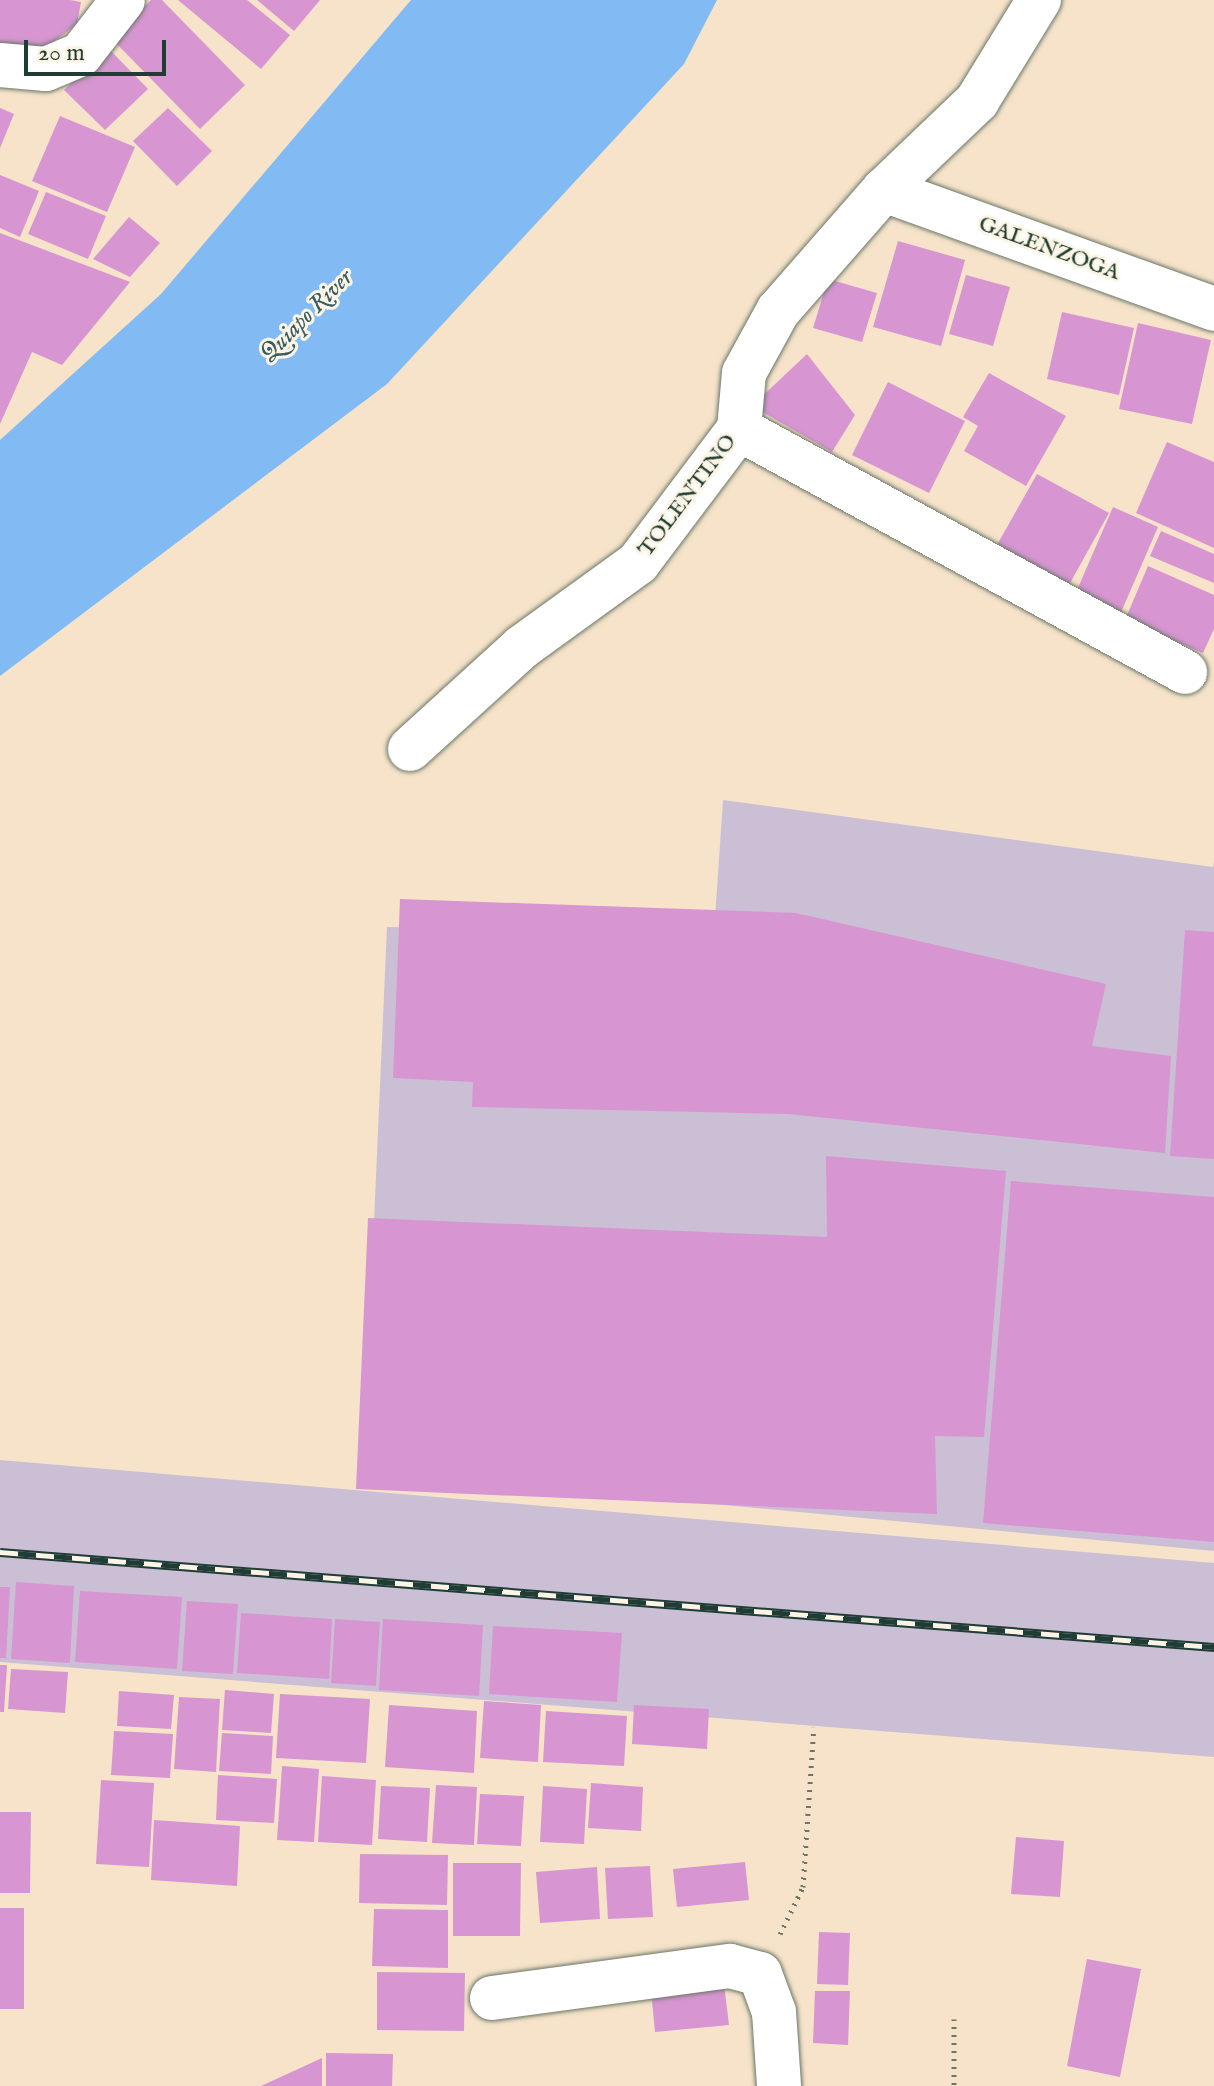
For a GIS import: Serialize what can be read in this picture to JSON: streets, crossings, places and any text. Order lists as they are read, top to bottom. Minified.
{"streets":{"street":["GALENZOGA","TOLENTINO"]},"crossings":[["GALENZOGA","TOLENTINO"]],"water":["Quiapo River"],"scale_bar":"20 m"}
